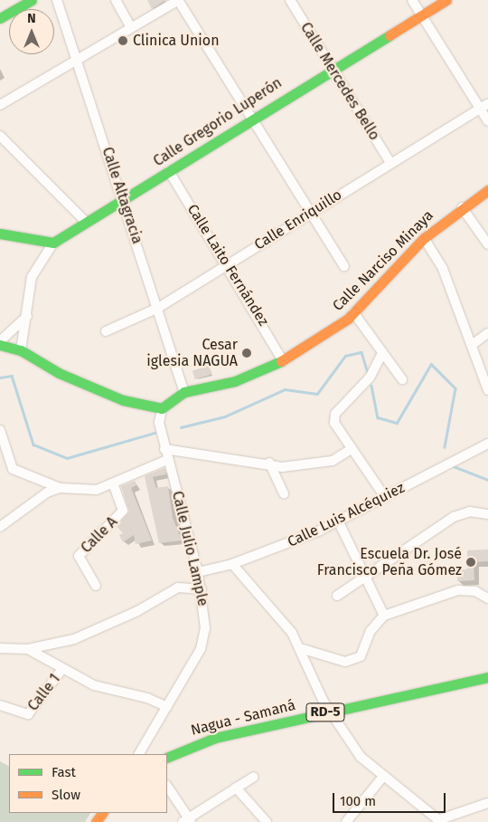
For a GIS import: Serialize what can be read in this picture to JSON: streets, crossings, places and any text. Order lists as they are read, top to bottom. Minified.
{"streets":{"street":["Calle Mercedes Bello","Calle Gregorio Luperón","Calle Altagracia","Calle Enriquillo","Calle Narciso Minaya","Calle Laito Fernández","Calle Luis Alcéquiez","Calle A","Calle Julio Lample","Calle 1","RD-5","Nagua - Samaná"]},"crossings":[["Calle Mercedes Bello","Calle Gregorio Luperón"],["Calle Mercedes Bello","Calle Enriquillo"],["Calle Gregorio Luperón","Calle Altagracia"],["Calle Gregorio Luperón","Calle Laito Fernández"],["Calle Altagracia","Calle Enriquillo"],["Calle Altagracia","Calle Narciso Minaya"],["Calle Enriquillo","Calle Laito Fernández"],["Calle Narciso Minaya","Calle Laito Fernández"],["Calle Narciso Minaya","Calle Julio Lample"],["Calle Luis Alcéquiez","Calle Julio Lample"]],"places":["Clinica Union","Cesar iglesia NAGUA","Escuela Dr. José Francisco Peña Gómez"],"legend":["Fast","Slow"],"scale_bar":"100 m","north":"top"}
